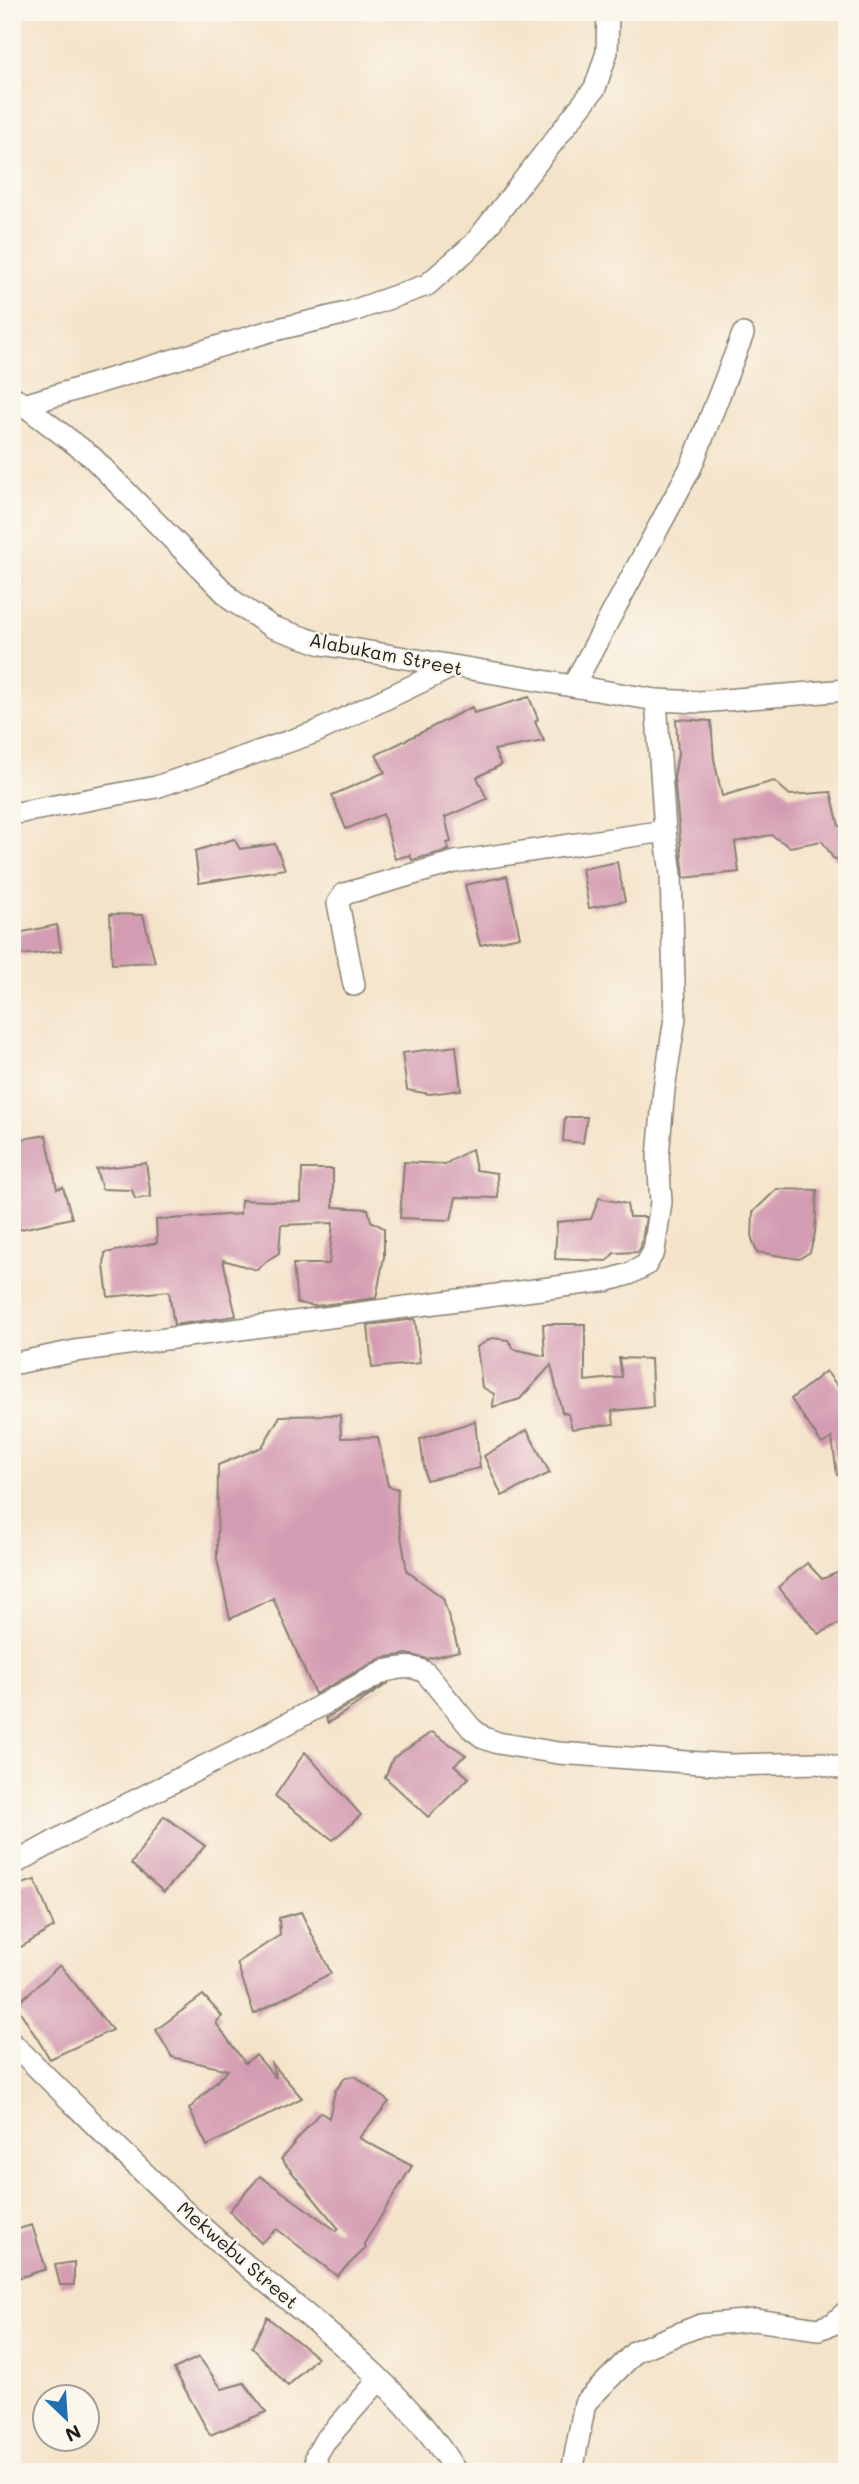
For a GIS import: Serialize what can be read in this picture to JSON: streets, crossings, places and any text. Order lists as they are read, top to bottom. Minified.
{"streets":{"street":["Alabukam Street","Mekwebu Street"]},"north":"bottom right"}
